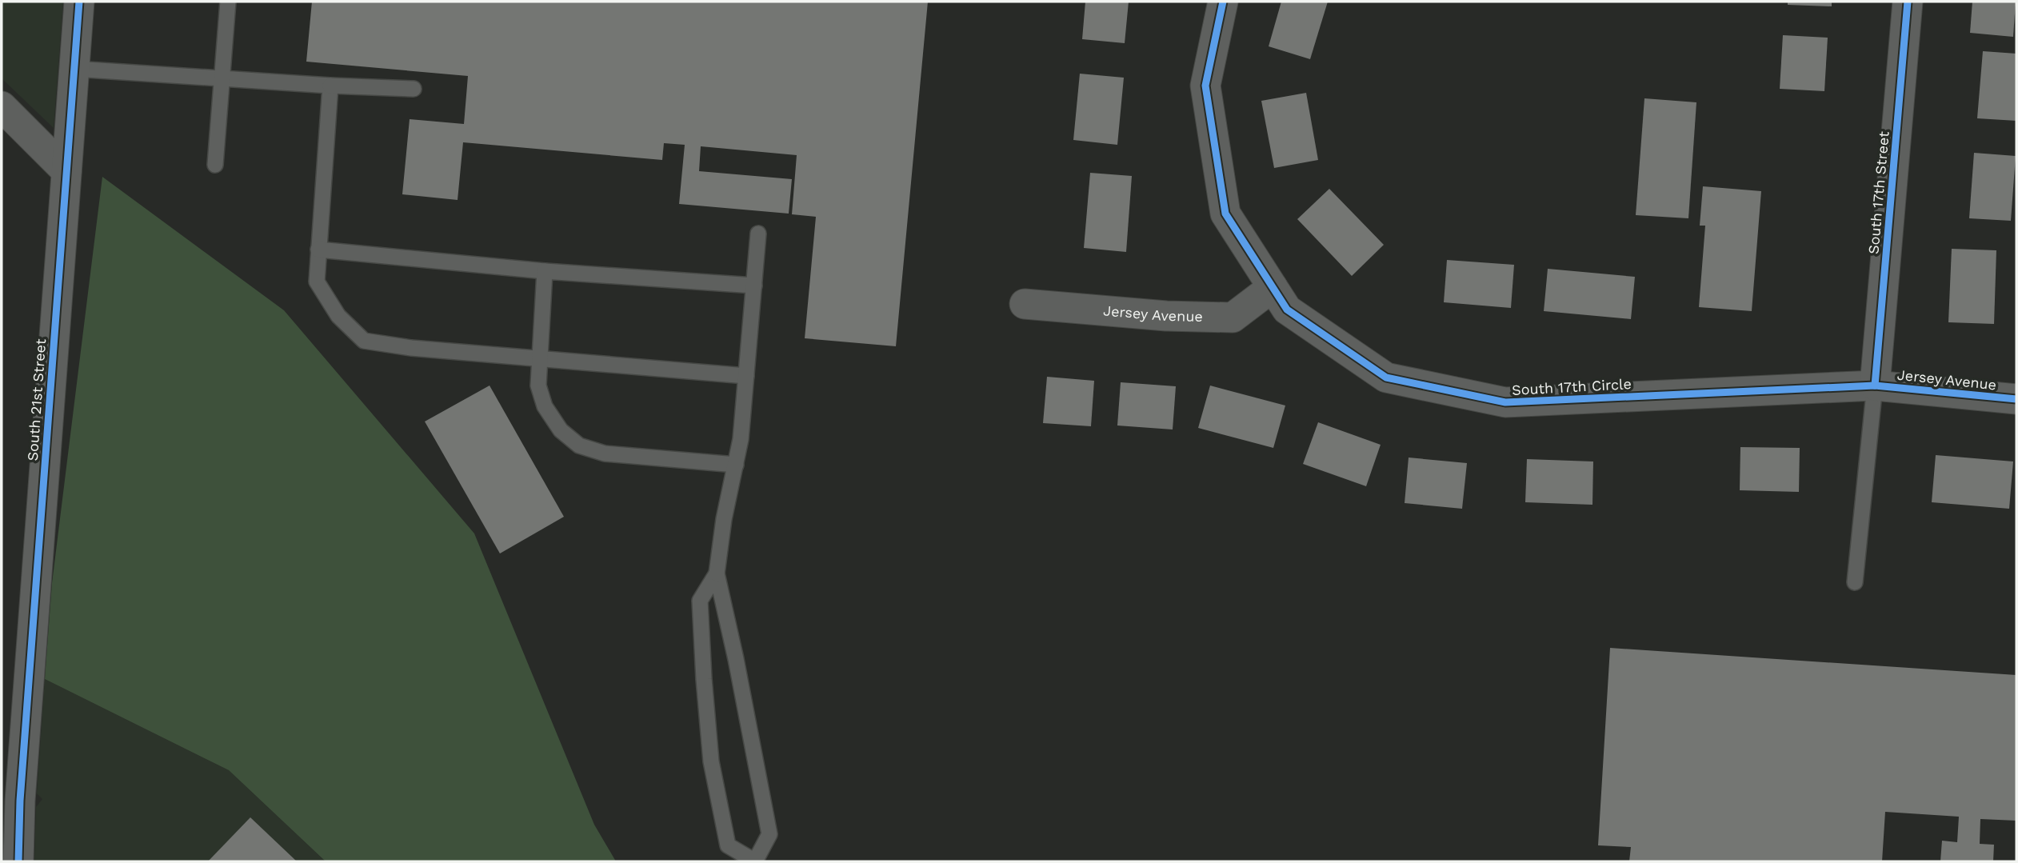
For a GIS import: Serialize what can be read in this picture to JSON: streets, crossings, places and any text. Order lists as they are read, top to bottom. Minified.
{"streets":{"street":["South 17th Street","Jersey Avenue","South 17th Circle","South 21st Street"]},"crossings":[["South 17th Street","Jersey Avenue"],["South 17th Street","South 17th Circle"],["Jersey Avenue","South 17th Circle"]]}
